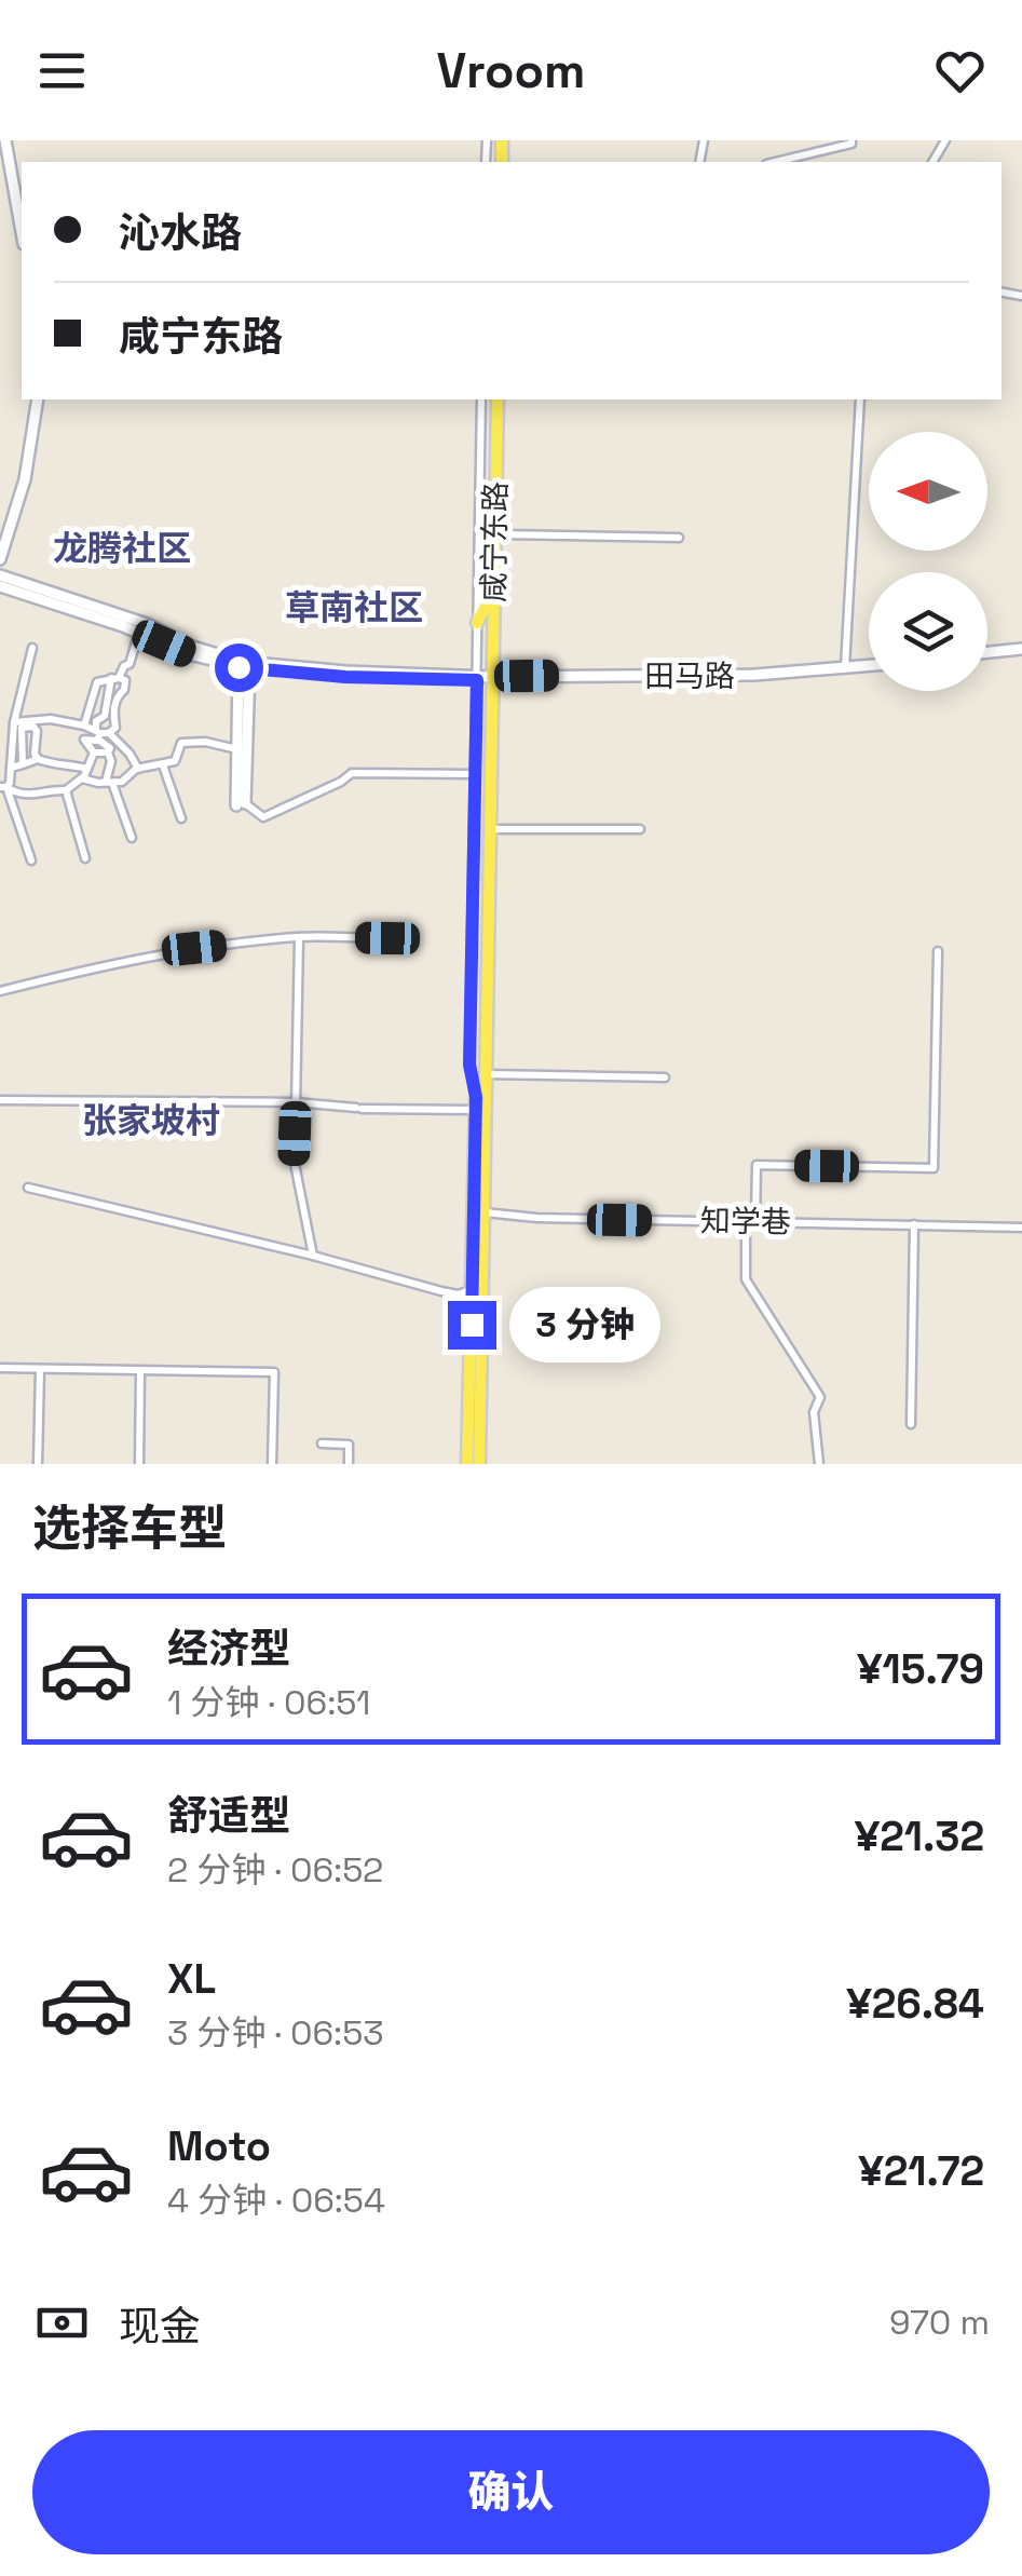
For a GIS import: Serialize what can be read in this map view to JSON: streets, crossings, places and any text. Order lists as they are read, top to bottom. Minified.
{"streets":{"main road":["咸宁东路","田马路"],"street":["知学巷"]},"crossings":[["咸宁东路","田马路"],["咸宁东路","知学巷"]],"districts":["龙腾社区","草南社区","张家坡村"],"north":"left","page":{"header":"Vroom","banner":["沁水路","咸宁东路"],"bubble":"3 分钟","heading":"选择车型","list":[{"name":"经济型","note":"1 分钟 · 06:51","value":"¥15.79"},{"name":"舒适型","note":"2 分钟 · 06:52","value":"¥21.32"},{"name":"XL","note":"3 分钟 · 06:53","value":"¥26.84"},{"name":"Moto","note":"4 分钟 · 06:54","value":"¥21.72"}],"pay":["现金","970 m"],"buttons":"确认"}}
